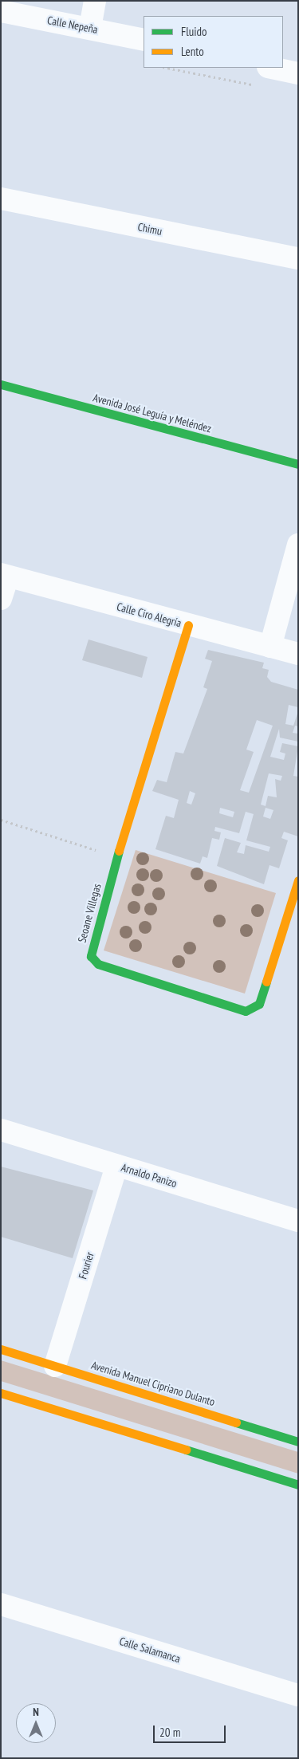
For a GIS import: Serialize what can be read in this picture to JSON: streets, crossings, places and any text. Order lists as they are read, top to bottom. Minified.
{"streets":{"street":["Calle Nepeña","Chimu","Avenida José Leguía y Meléndez","Calle Ciro Alegría","Seoane Villegas","Arnaldo Panizo","Fourier","Avenida Manuel Cipriano Dulanto","Calle Salamanca"]},"crossings":[["Calle Ciro Alegría","Seoane Villegas"],["Arnaldo Panizo","Fourier"],["Fourier","Avenida Manuel Cipriano Dulanto"]],"legend":["Fluido","Lento"],"scale_bar":"20 m","north":"top"}
